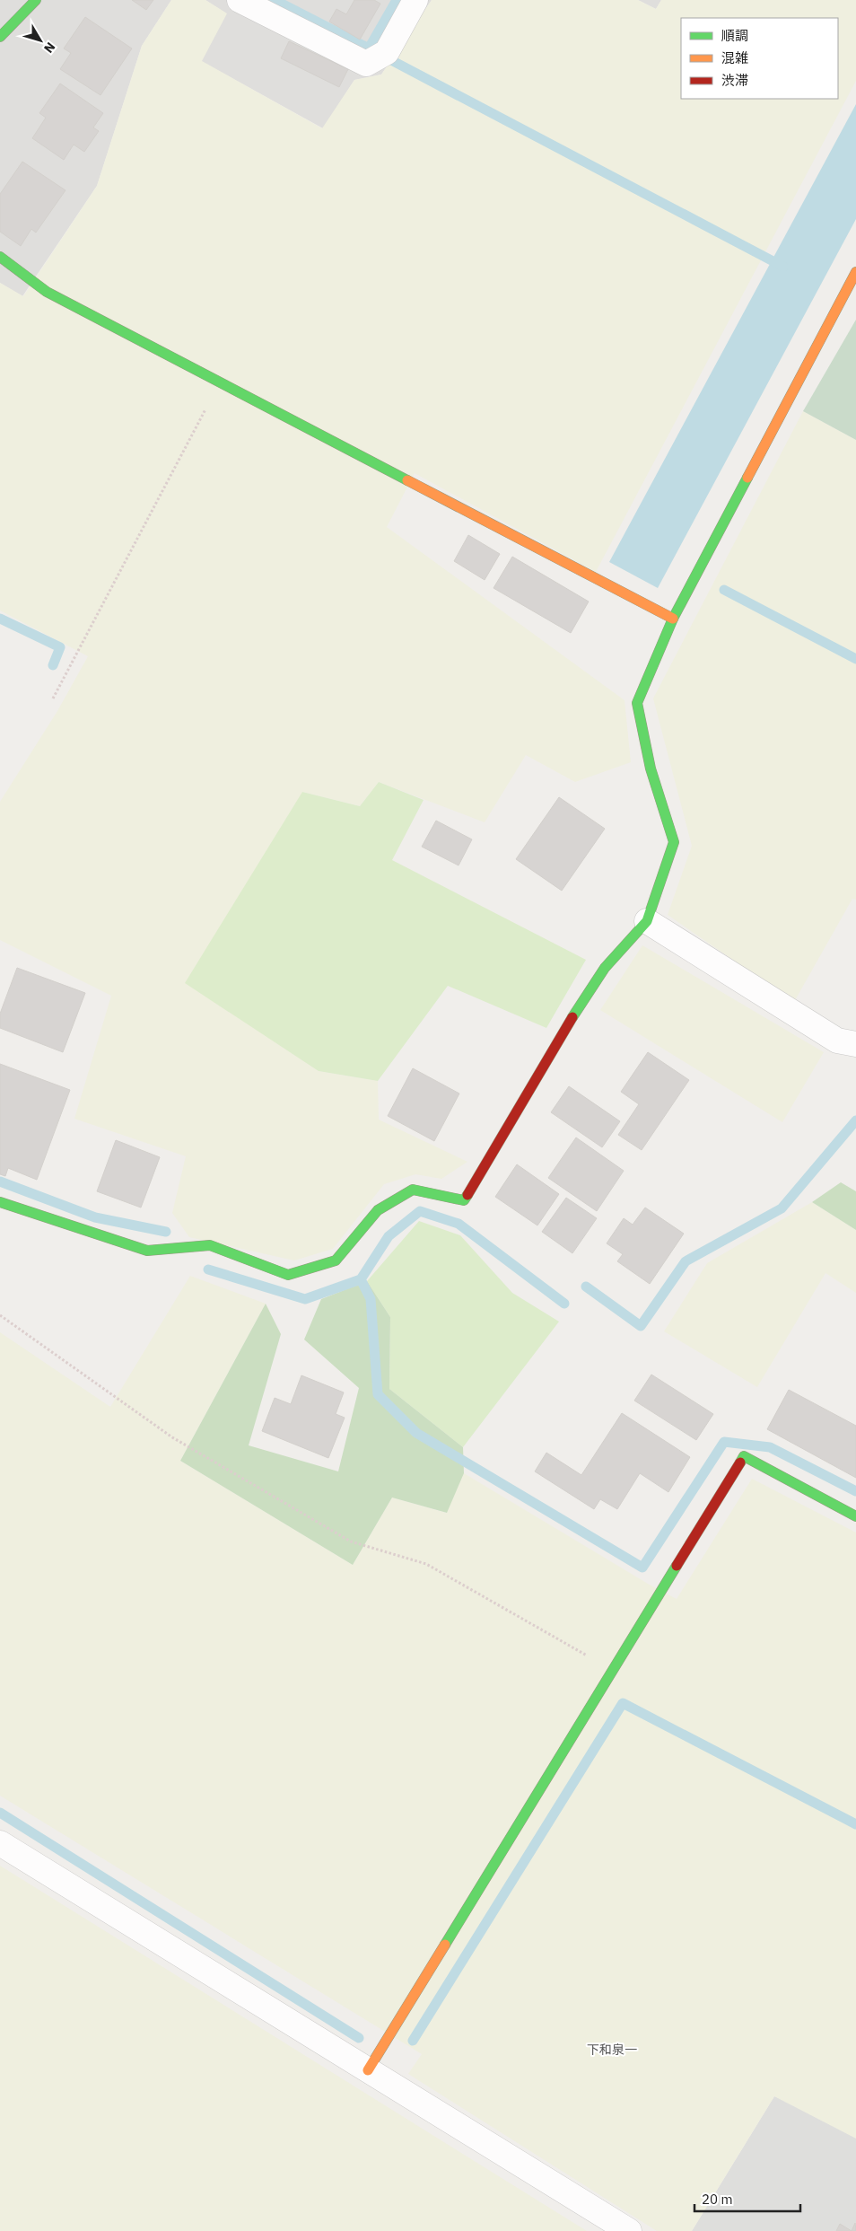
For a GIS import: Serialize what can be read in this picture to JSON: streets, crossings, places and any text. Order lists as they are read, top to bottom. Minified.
{"districts":["下和泉一"],"legend":["順調","混雑","渋滞"],"scale_bar":"20 m","north":"bottom right"}
